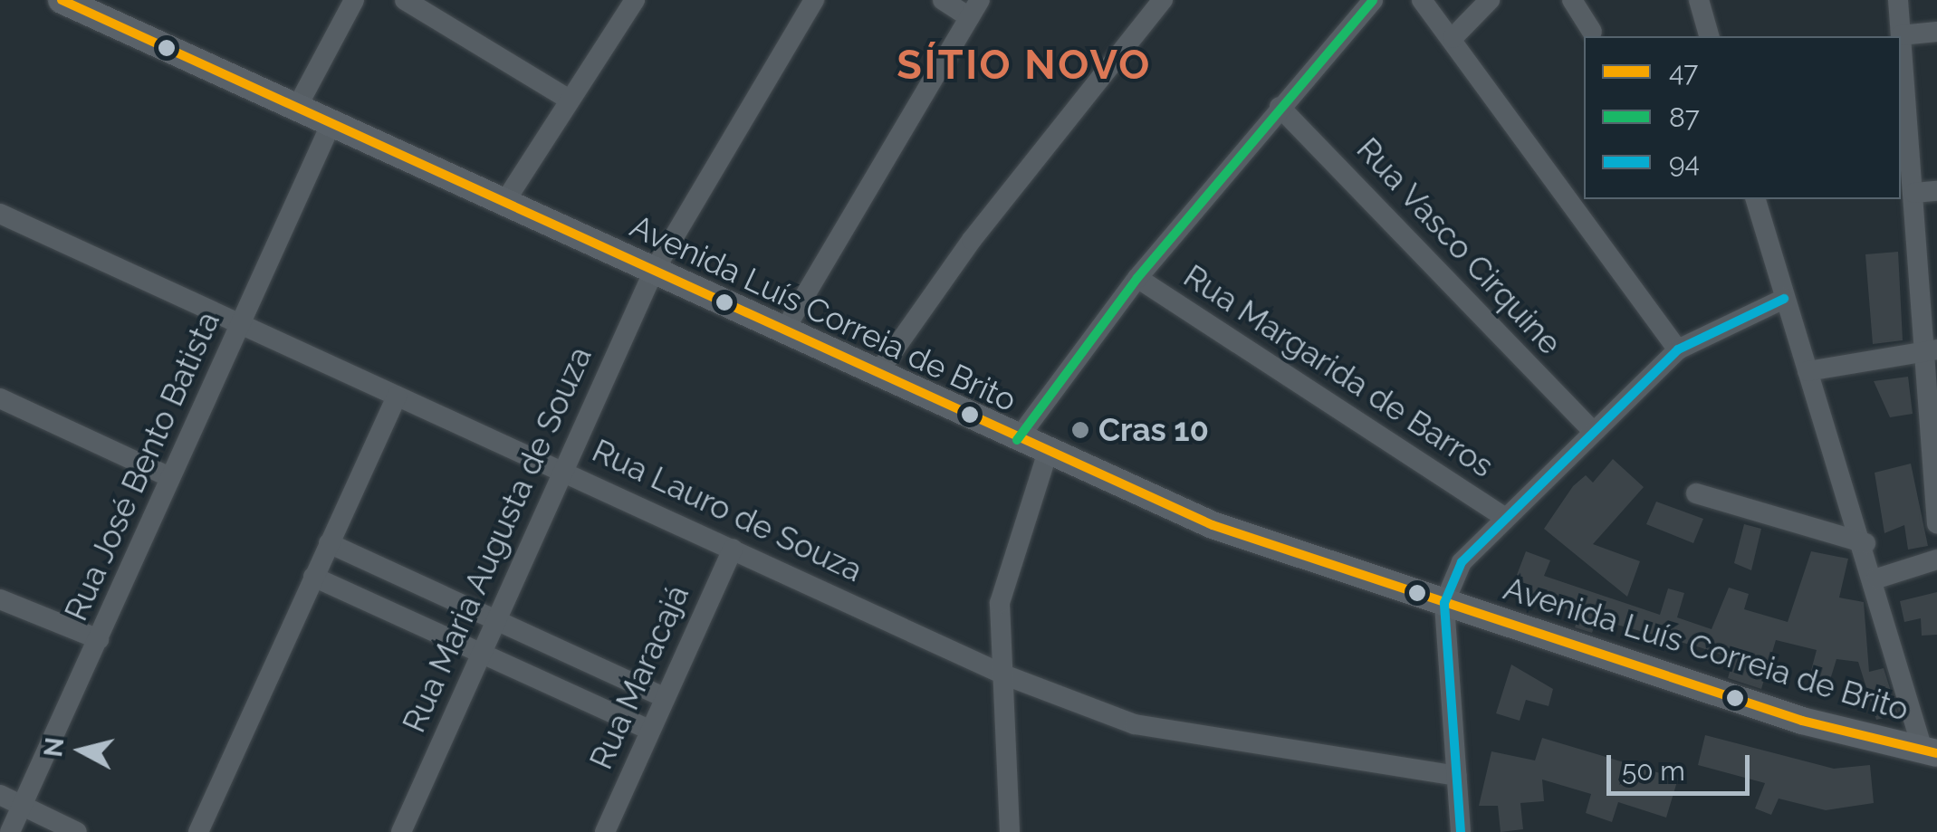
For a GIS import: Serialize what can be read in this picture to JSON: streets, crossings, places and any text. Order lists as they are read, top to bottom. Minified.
{"streets":{"main road":["Avenida Luís Correia de Brito"],"street":["Rua Vasco Cirquine","Rua Margarida de Barros","Rua José Bento Batista","Rua Lauro de Souza","Rua Maria Augusta de Souza","Rua Maracajá"]},"crossings":[["Avenida Luís Correia de Brito","Rua José Bento Batista"],["Avenida Luís Correia de Brito","Rua Maria Augusta de Souza"],["Rua José Bento Batista","Rua Lauro de Souza"],["Rua Lauro de Souza","Rua Maria Augusta de Souza"],["Rua Lauro de Souza","Rua Maracajá"]],"districts":["SÍTIO NOVO"],"places":["Cras 10"],"lines":["transit line 47","transit line 87","transit line 94"],"legend":["47","87","94"],"scale_bar":"50 m","north":"left"}
